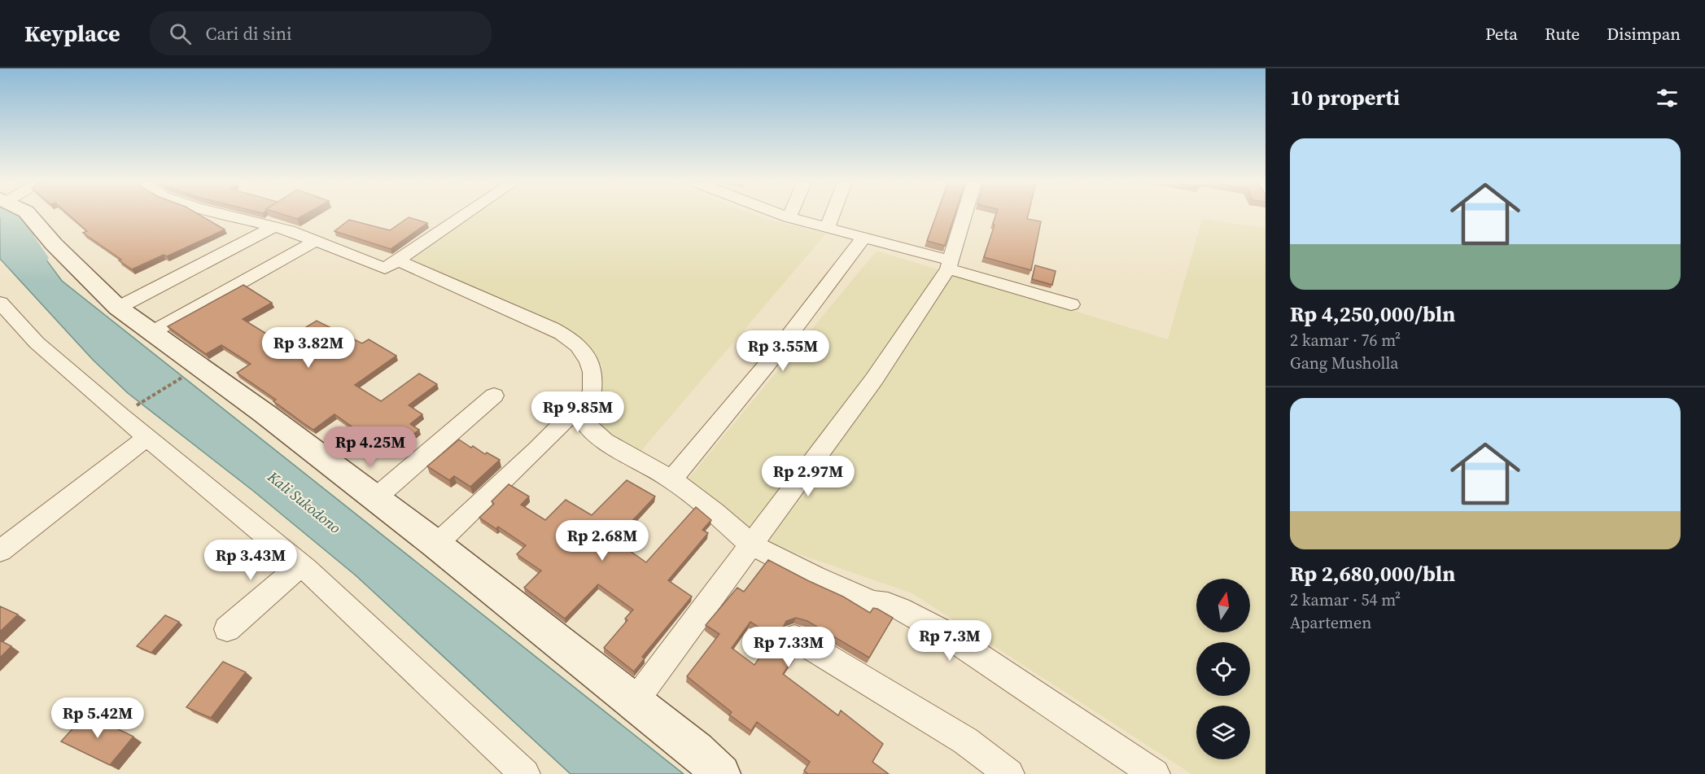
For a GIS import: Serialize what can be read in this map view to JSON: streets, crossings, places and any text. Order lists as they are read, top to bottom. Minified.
{"water":["Kali Sukodono"],"north":"top","page":{"header":"Keyplace","search":"Cari di sini","nav":["Peta","Rute","Disimpan"],"heading":"10 properti","list":[{"name":"Rp 4,250,000/bln","note":"2 kamar · 76 m² · Gang Musholla"},{"name":"Rp 2,680,000/bln","note":"2 kamar · 54 m² · Apartemen"}],"price":["Rp 3.82M","Rp 3.55M","Rp 9.85M","Rp 4.25M","Rp 2.97M","Rp 2.68M","Rp 3.43M","Rp 7.3M","Rp 7.33M","Rp 5.42M"]}}
